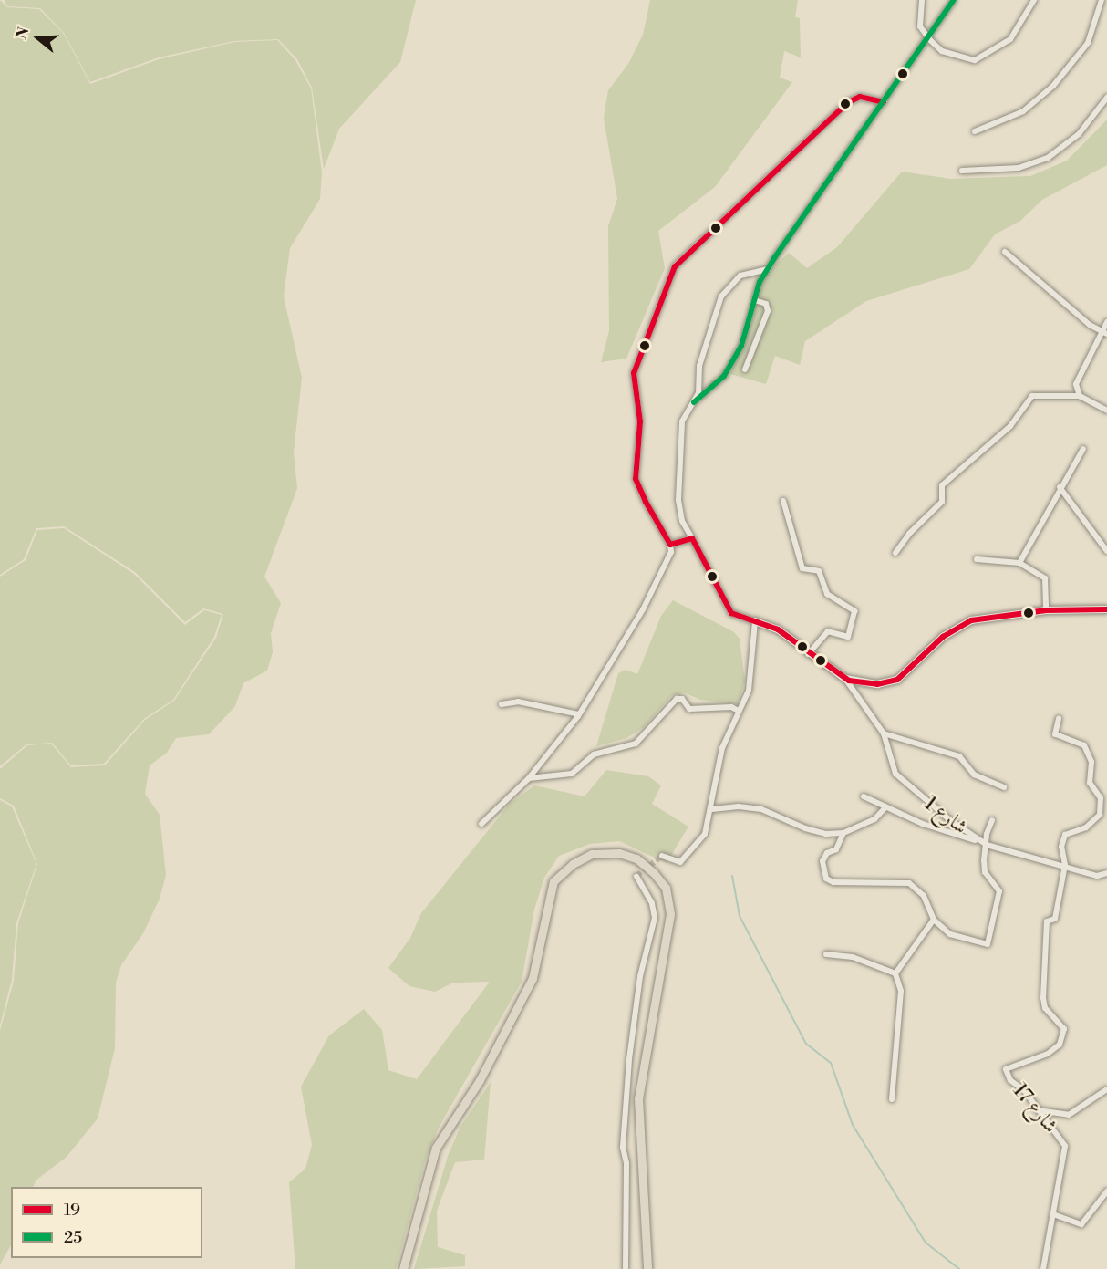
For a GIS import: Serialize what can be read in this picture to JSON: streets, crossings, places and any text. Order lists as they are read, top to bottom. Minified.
{"streets":{"street":["شارع 1","شارع 17"]},"crossings":[["شارع 1","شارع 17"]],"lines":["transit line 25","transit line 19"],"legend":["19","25"],"north":"left"}
